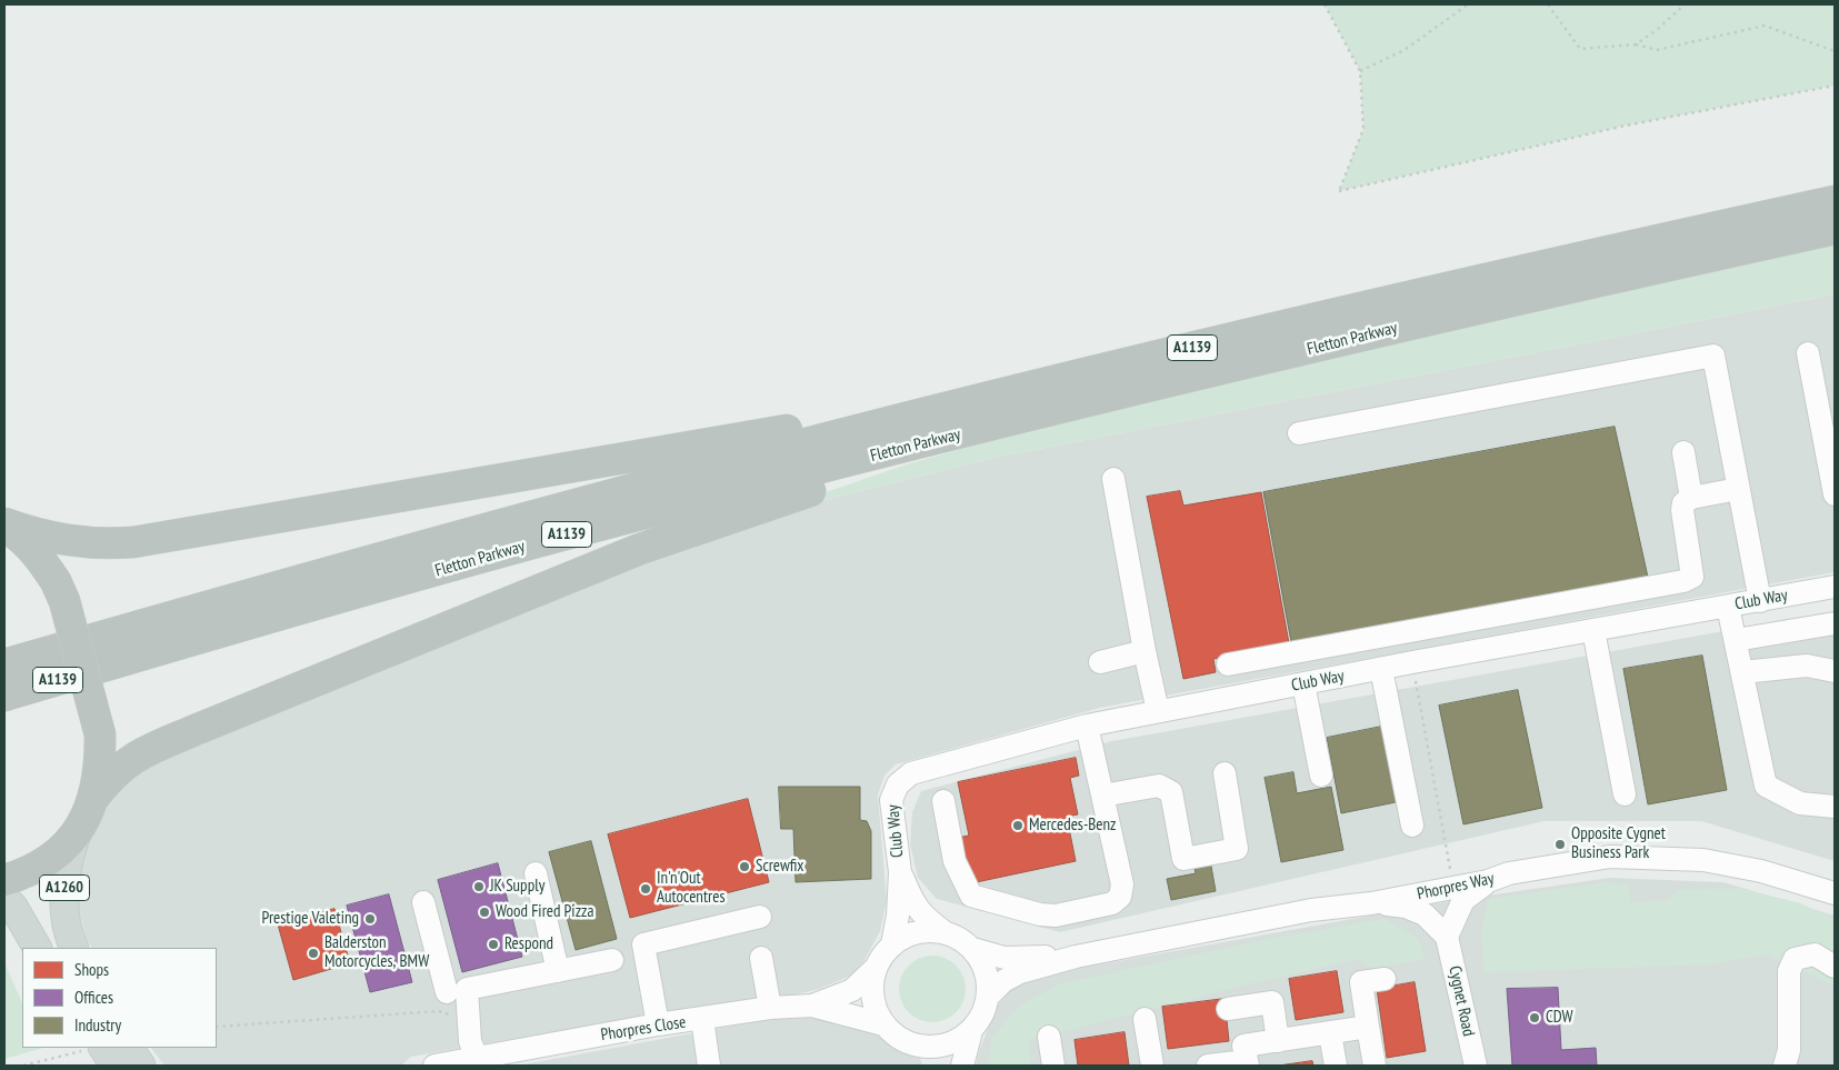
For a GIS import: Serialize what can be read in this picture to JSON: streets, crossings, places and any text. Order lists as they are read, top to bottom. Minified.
{"streets":{"highway":["Fletton Parkway","A1139"],"main road":["A1260"],"street":["Club Way","Phorpres Way","Cygnet Road","Phorpres Close"]},"crossings":[["Club Way","Phorpres Way"],["Club Way","Phorpres Close"],["Phorpres Way","Phorpres Close"]],"places":["Mercedes-Benz","Opposite Cygnet Business Park","Screwfix","JK Supply","In'n'Out Autocentres","Wood Fired Pizza","Prestige Valeting","Respond","Balderston Motorcycles, BMW","CDW"],"legend":["Shops","Offices","Industry"]}
